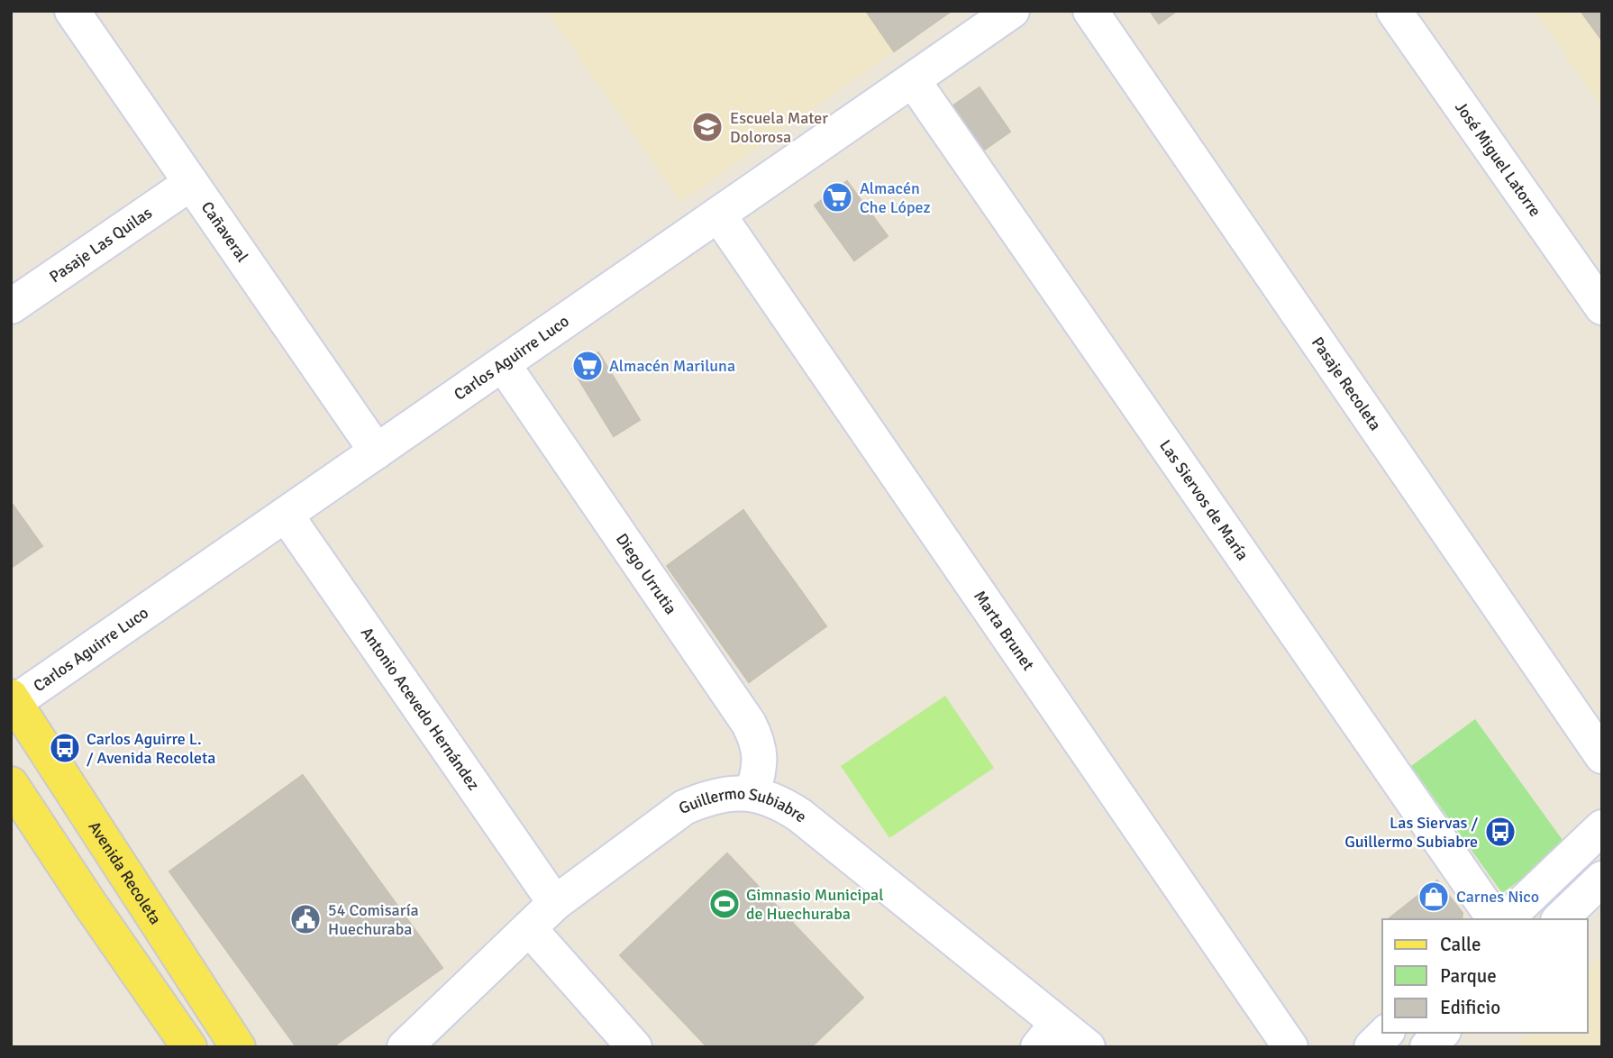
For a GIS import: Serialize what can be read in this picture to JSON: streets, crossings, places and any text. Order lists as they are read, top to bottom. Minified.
{"streets":{"main road":["Avenida Recoleta"],"street":["José Miguel Latorre","Cañaveral","Pasaje Las Quilas","Carlos Aguirre Luco","Pasaje Recoleta","Las Siervos de María","Diego Urrutia","Marta Brunet","Antonio Acevedo Hernández","Guillermo Subiabre"]},"crossings":[["Cañaveral","Pasaje Las Quilas"],["Cañaveral","Carlos Aguirre Luco"],["Carlos Aguirre Luco","Las Siervos de María"],["Carlos Aguirre Luco","Diego Urrutia"],["Carlos Aguirre Luco","Marta Brunet"],["Carlos Aguirre Luco","Antonio Acevedo Hernández"],["Carlos Aguirre Luco","Avenida Recoleta"],["Diego Urrutia","Guillermo Subiabre"],["Antonio Acevedo Hernández","Guillermo Subiabre"]],"places":{"school or university":["Escuela Mater Dolorosa"],"supermarket":["Almacén Che López","Almacén Mariluna"],"bus stop":["Carlos Aguirre L. / Avenida Recoleta","Las Siervas / Guillermo Subiabre"],"shop":["Carnes Nico"],"sports":["Gimnasio Municipal de Huechuraba"],"public building":["54 Comisaría Huechuraba"]},"legend":["Calle","Parque","Edificio"]}
